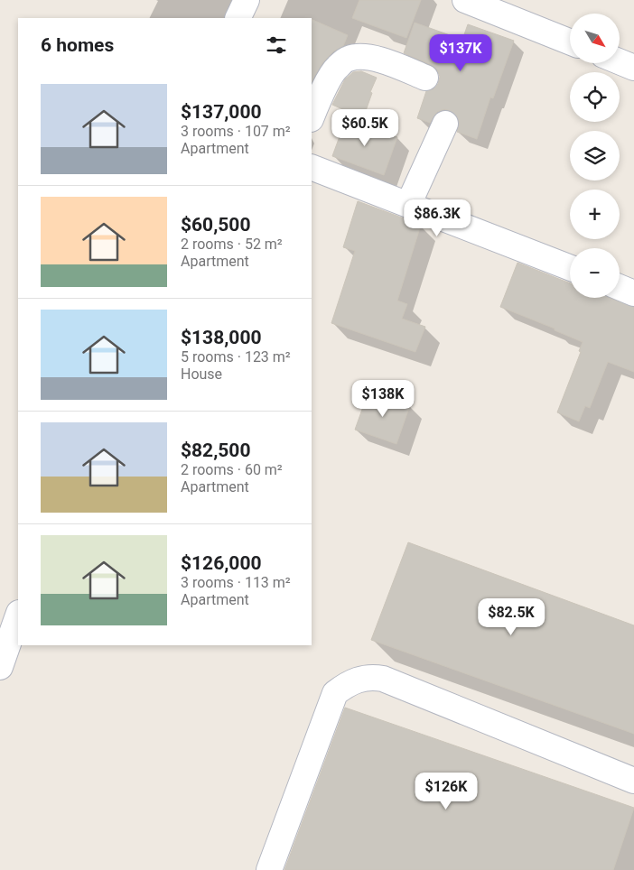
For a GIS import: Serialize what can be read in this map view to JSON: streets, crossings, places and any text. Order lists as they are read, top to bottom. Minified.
{"north":"bottom right","page":{"map_buttons":["+","−"],"heading":"6 homes","price":["$137K","$60.5K","$86.3K","$138K","$82.5K","$126K"],"list":[{"name":"$137,000","note":"3 rooms · 107 m² · Apartment"},{"name":"$60,500","note":"2 rooms · 52 m² · Apartment"},{"name":"$138,000","note":"5 rooms · 123 m² · House"},{"name":"$82,500","note":"2 rooms · 60 m² · Apartment"},{"name":"$126,000","note":"3 rooms · 113 m² · Apartment"}]}}
